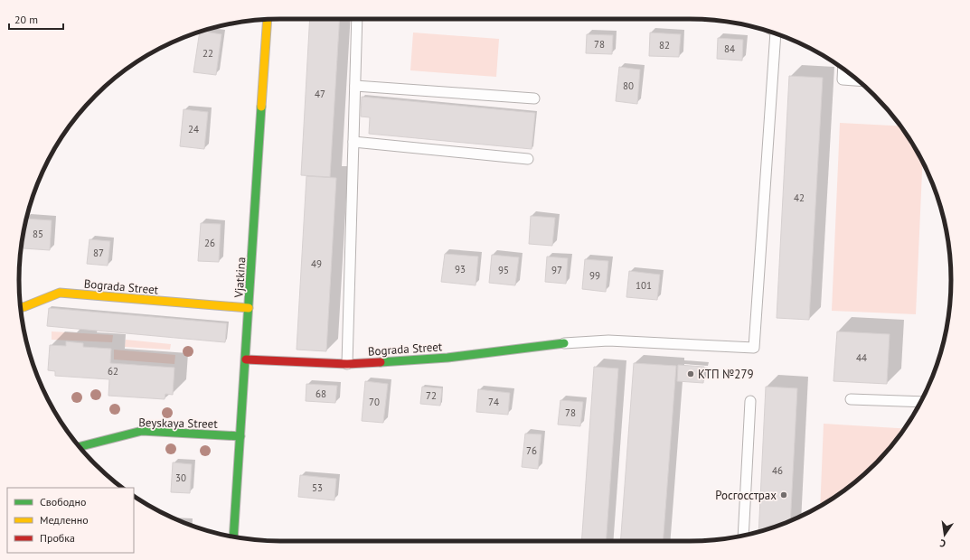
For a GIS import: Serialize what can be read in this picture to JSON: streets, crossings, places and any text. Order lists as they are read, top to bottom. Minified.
{"streets":{"street":["Vjatkina","Bograda Street","Beyskaya Street"]},"crossings":[["Vjatkina","Bograda Street"],["Vjatkina","Beyskaya Street"]],"places":["КТП №279","Росгосстрах"],"house_numbers":["78","82","84","22","80","47","24","42","85","26","87","49","93","95","97","99","101","44","62","68","72","70","74","78","76","46","30","53"],"legend":["Свободно","Медленно","Пробка"],"scale_bar":"20 m","north":"bottom"}
